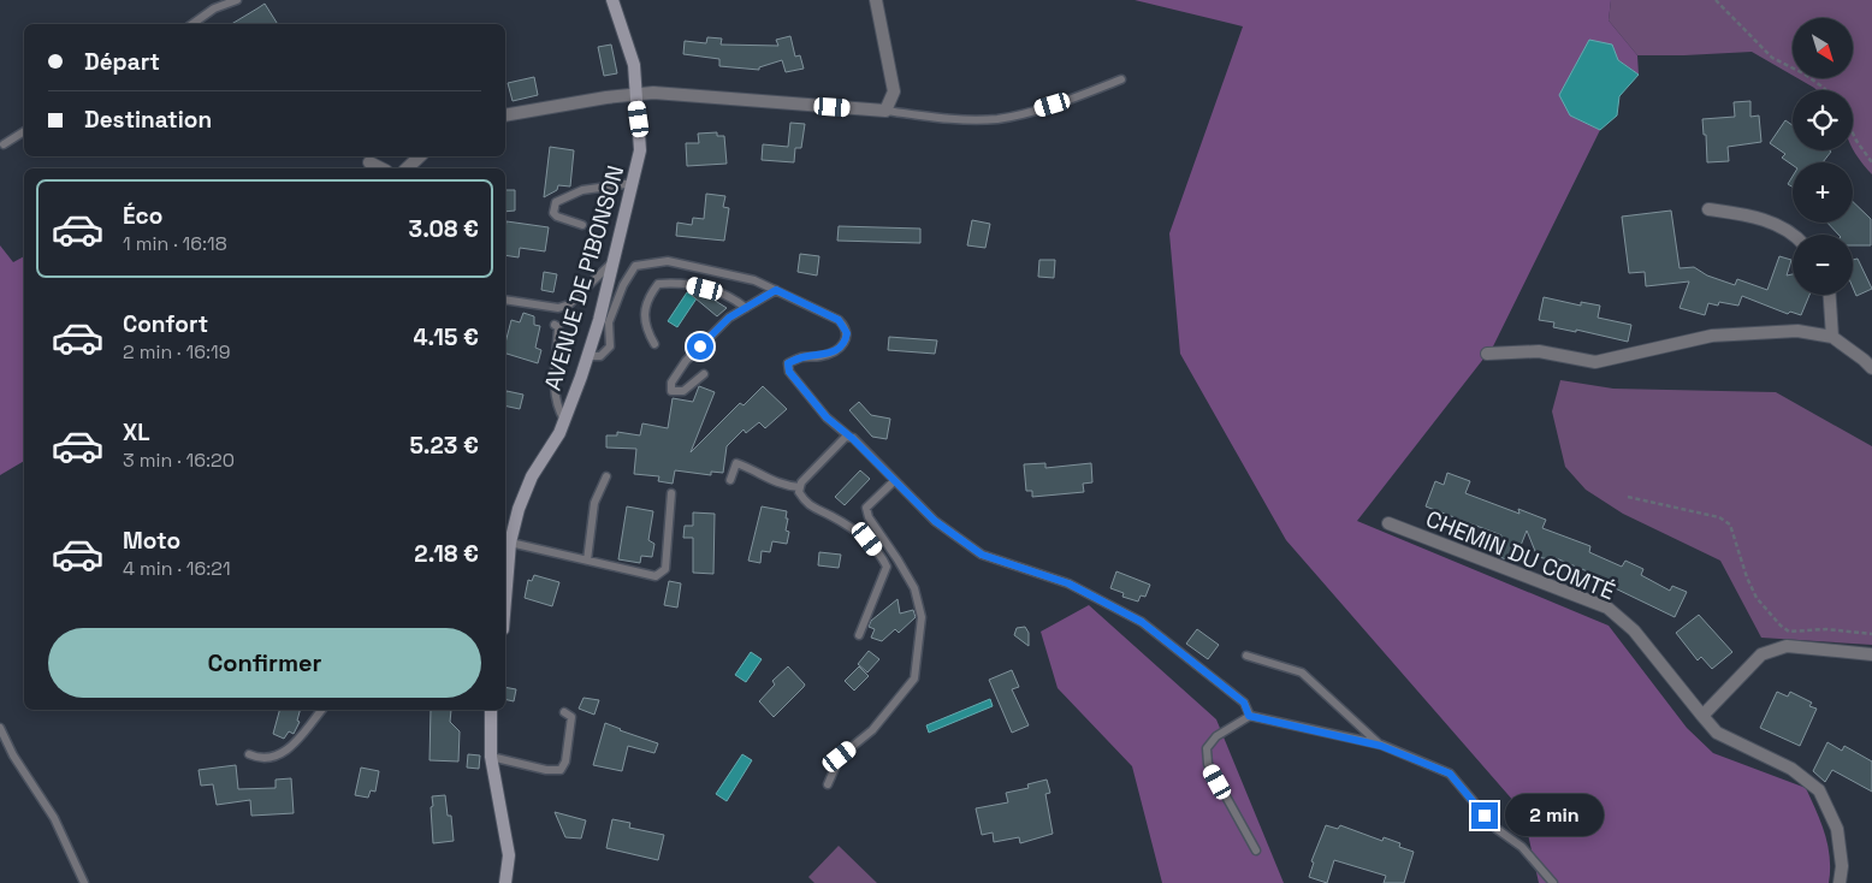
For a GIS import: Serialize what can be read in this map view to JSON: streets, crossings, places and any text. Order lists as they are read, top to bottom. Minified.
{"streets":{"street":["AVENUE DE PIBONSON","CHEMIN DU COMTÉ"]},"north":"bottom right","page":{"map_buttons":["+","−"],"banner":["Départ","Destination"],"list":[{"name":"Éco","note":"1 min · 16:18","value":"3.08 €"},{"name":"Confort","note":"2 min · 16:19","value":"4.15 €"},{"name":"XL","note":"3 min · 16:20","value":"5.23 €"},{"name":"Moto","note":"4 min · 16:21","value":"2.18 €"}],"buttons":"Confirmer","bubble":"2 min"}}
